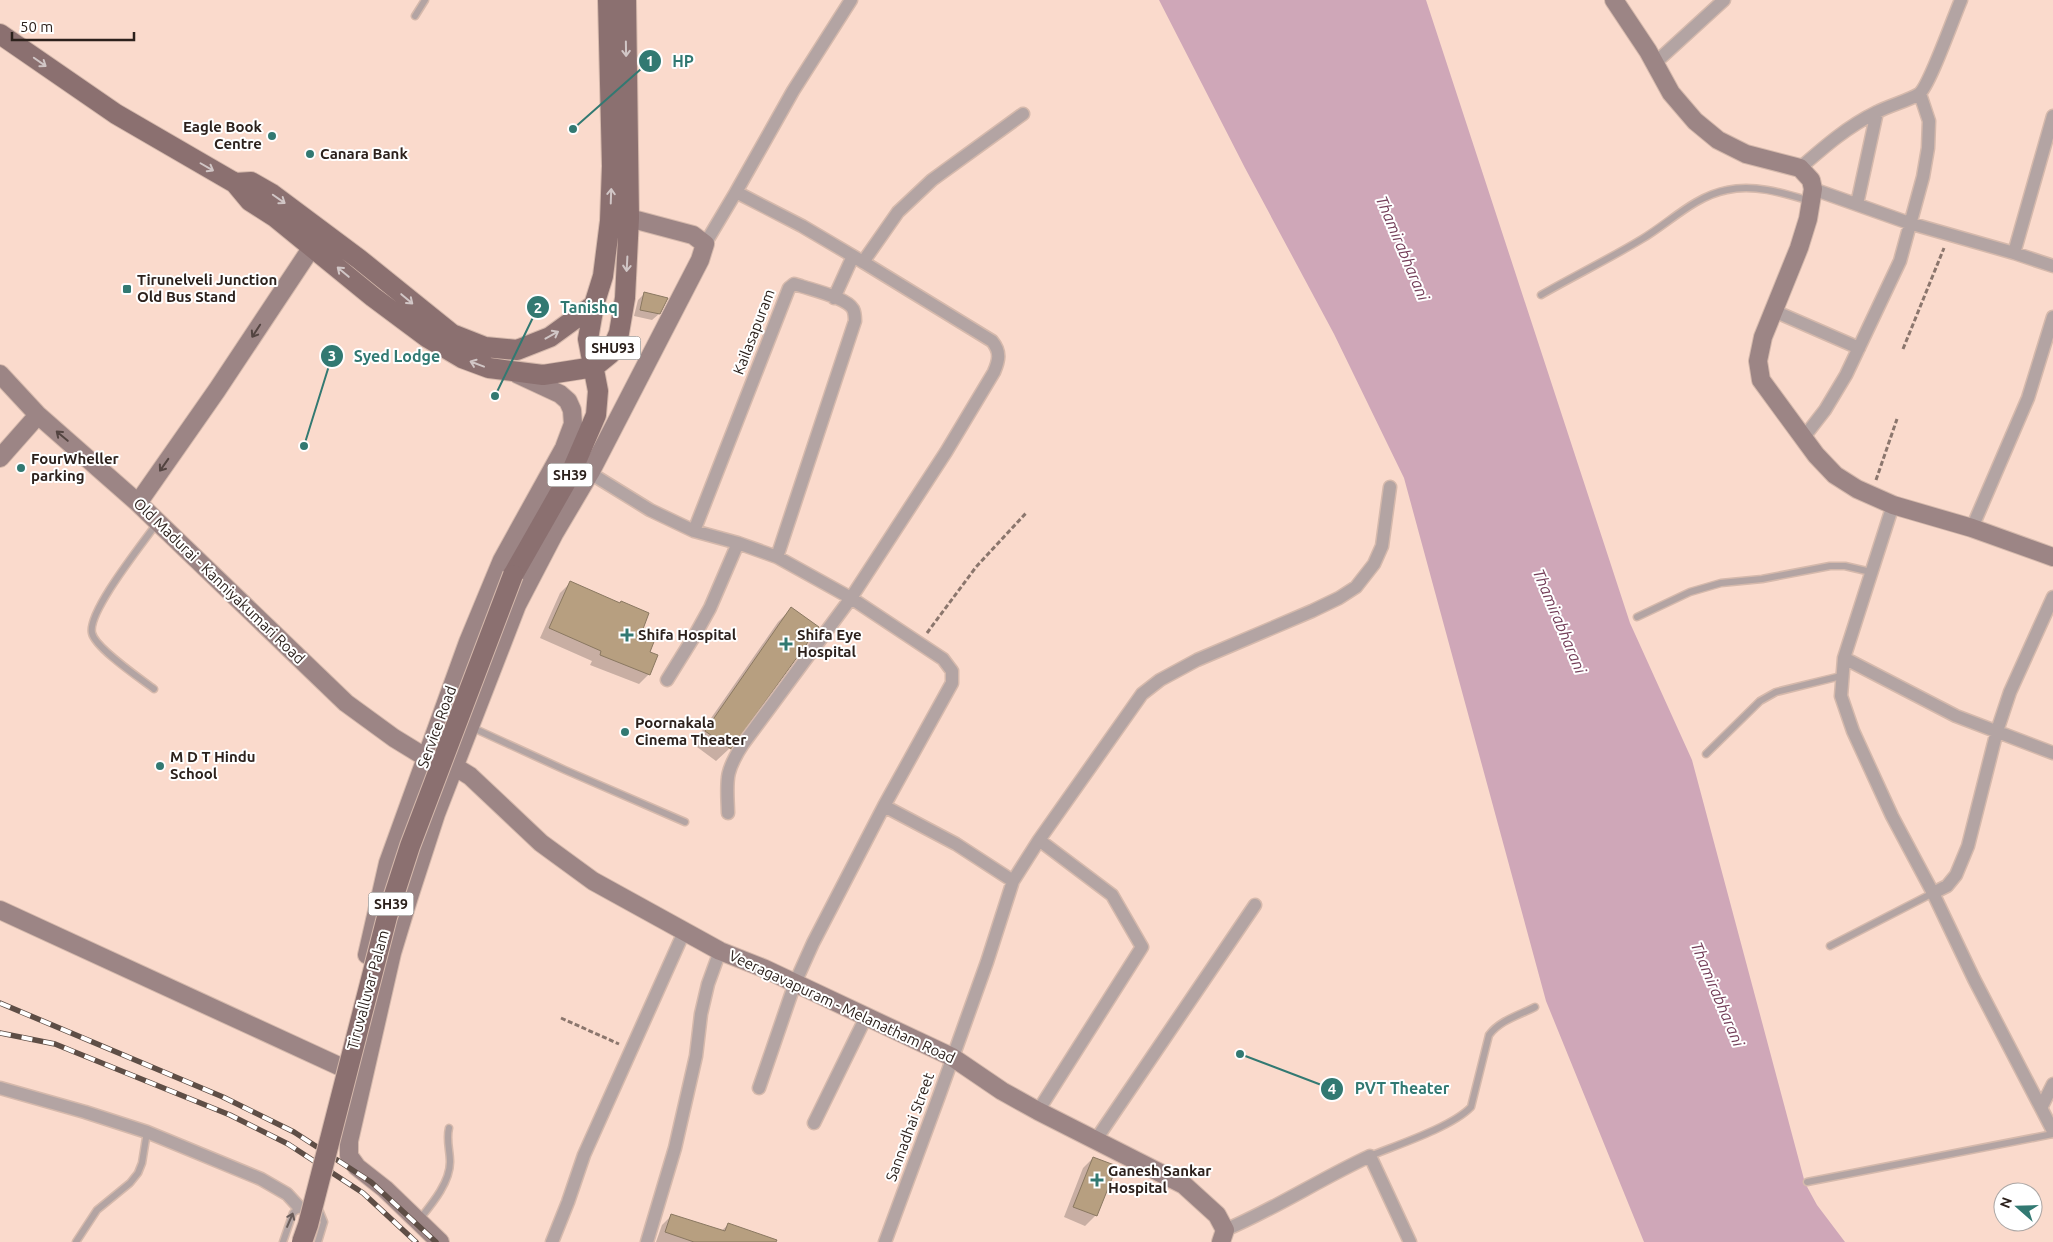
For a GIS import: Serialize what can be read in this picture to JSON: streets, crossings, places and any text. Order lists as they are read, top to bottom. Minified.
{"streets":{"main road":["SHU93","SH39","Old Madurai - Kanniyakumari Road","Service Road","Tiruvalluvar Palam","Veeragavapuram - Melanatham Road"],"street":["Kailasapuram","Sannadhai Street"]},"crossings":[["SHU93","Service Road"],["SHU93","Tiruvalluvar Palam"],["Old Madurai - Kanniyakumari Road","Service Road"],["Old Madurai - Kanniyakumari Road","Veeragavapuram - Melanatham Road"],["Veeragavapuram - Melanatham Road","Sannadhai Street"]],"water":["Thamirabharani"],"places":{"other":["HP","Eagle Book Centre","Canara Bank","Tanishq","Syed Lodge","FourWheller parking","Poornakala Cinema Theater","M D T Hindu School","PVT Theater"],"transit":["Tirunelveli Junction Old Bus Stand"],"health":["Shifa Hospital","Shifa Eye Hospital","Ganesh Sankar Hospital"]},"scale_bar":"50 m","north":"left"}
